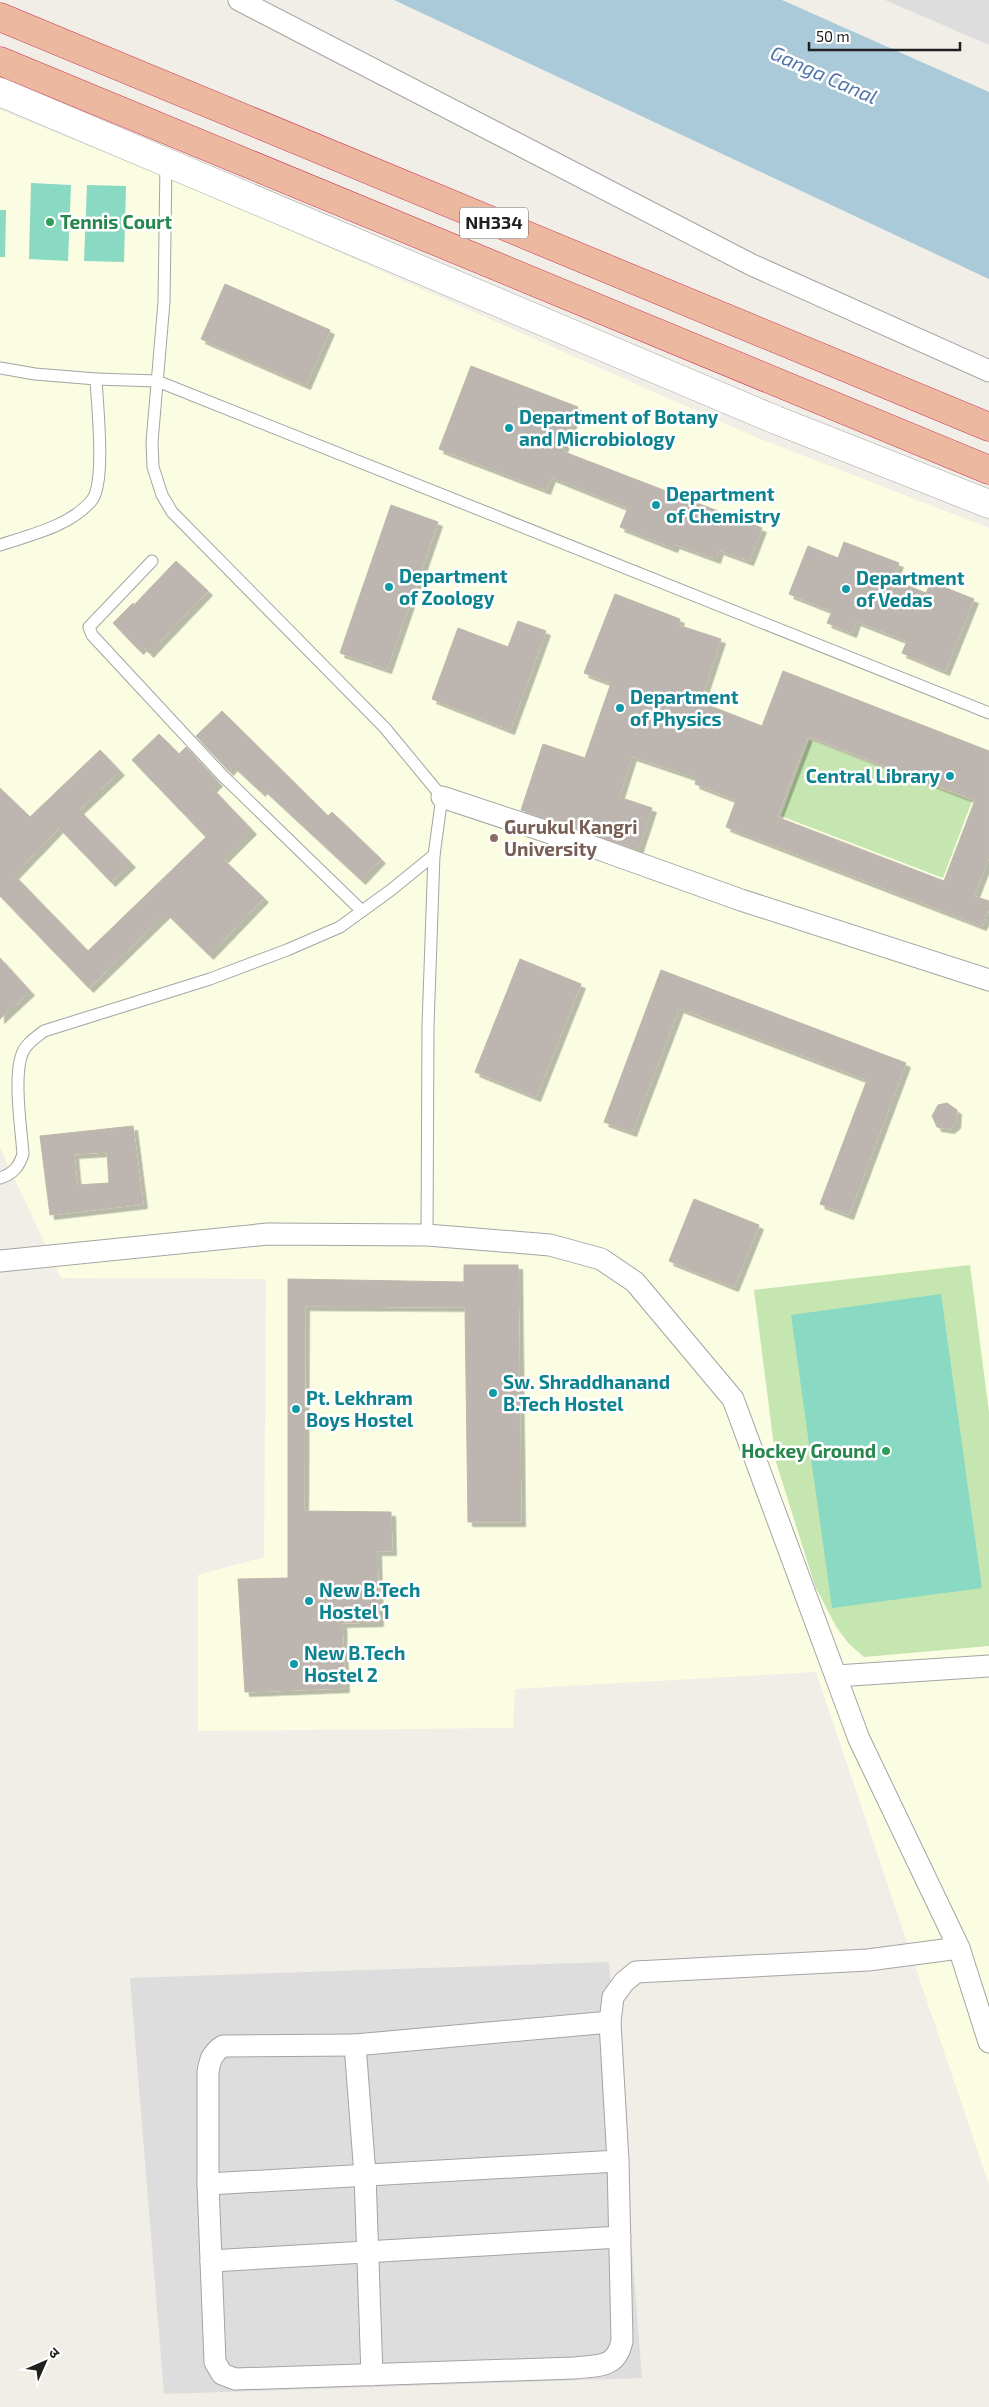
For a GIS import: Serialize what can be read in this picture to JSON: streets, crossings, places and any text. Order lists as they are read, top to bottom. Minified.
{"streets":{"highway":["NH334"]},"water":["Ganga Canal"],"places":["Tennis Court","Department of Botany and Microbiology","Department of Chemistry","Department of Zoology","Department of Vedas","Department of Physics","Central Library","Gurukul Kangri University","Sw. Shraddhanand B.Tech Hostel","Pt. Lekhram Boys Hostel","Hockey Ground","New B.Tech Hostel 1","New B.Tech Hostel 2"],"scale_bar":"50 m","north":"top right"}
